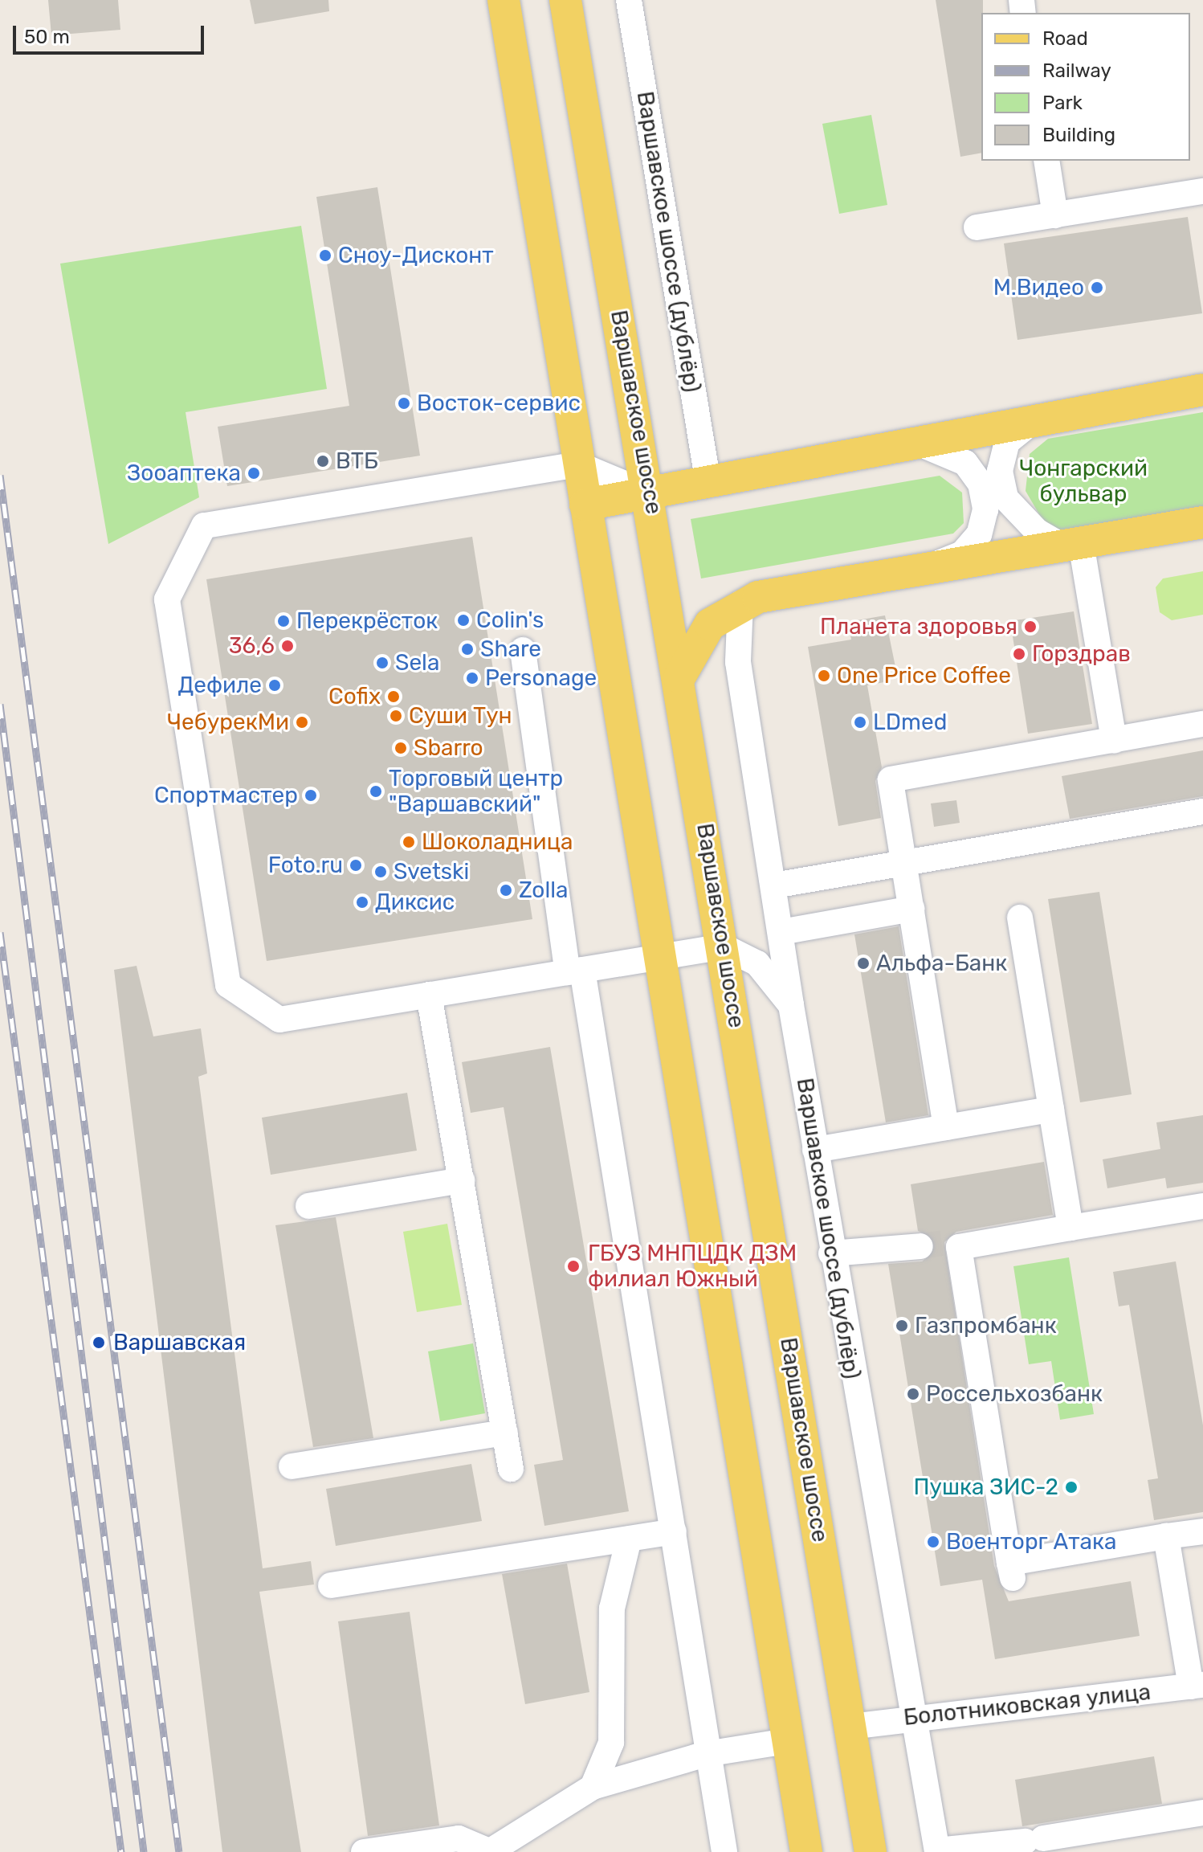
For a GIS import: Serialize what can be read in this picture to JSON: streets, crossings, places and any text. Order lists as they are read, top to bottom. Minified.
{"streets":{"main road":["Варшавское шоссе"],"street":["Варшавское шоссе (дублёр)","Болотниковская улица"]},"crossings":[["Варшавское шоссе (дублёр)","Болотниковская улица"],["Варшавское шоссе","Болотниковская улица"]],"parks":["Чонгарский бульвар"],"places":["Сноу-Дисконт","М.Видео","Восток-сервис","ВТБ","Зооаптека","Colin's","Перекрёсток","Планета здоровья","36,6","Share","Горздрав","Sela","One Price Coffee","Personage","Дефиле","Cofix","Суши Тун","ЧебурекМи","LDmed","Sbarro","Торговый центр \"Варшавский\"","Спортмастер","Шоколадница","Foto.ru","Svetski","Zolla","Диксис","Альфа-Банк","ГБУЗ МНПЦДК ДЗМ филиал Южный","Газпромбанк","Варшавская","Россельхозбанк","Пушка ЗИС-2","Военторг Атака"],"legend":["Road","Railway","Park","Building"],"scale_bar":"50 m"}
